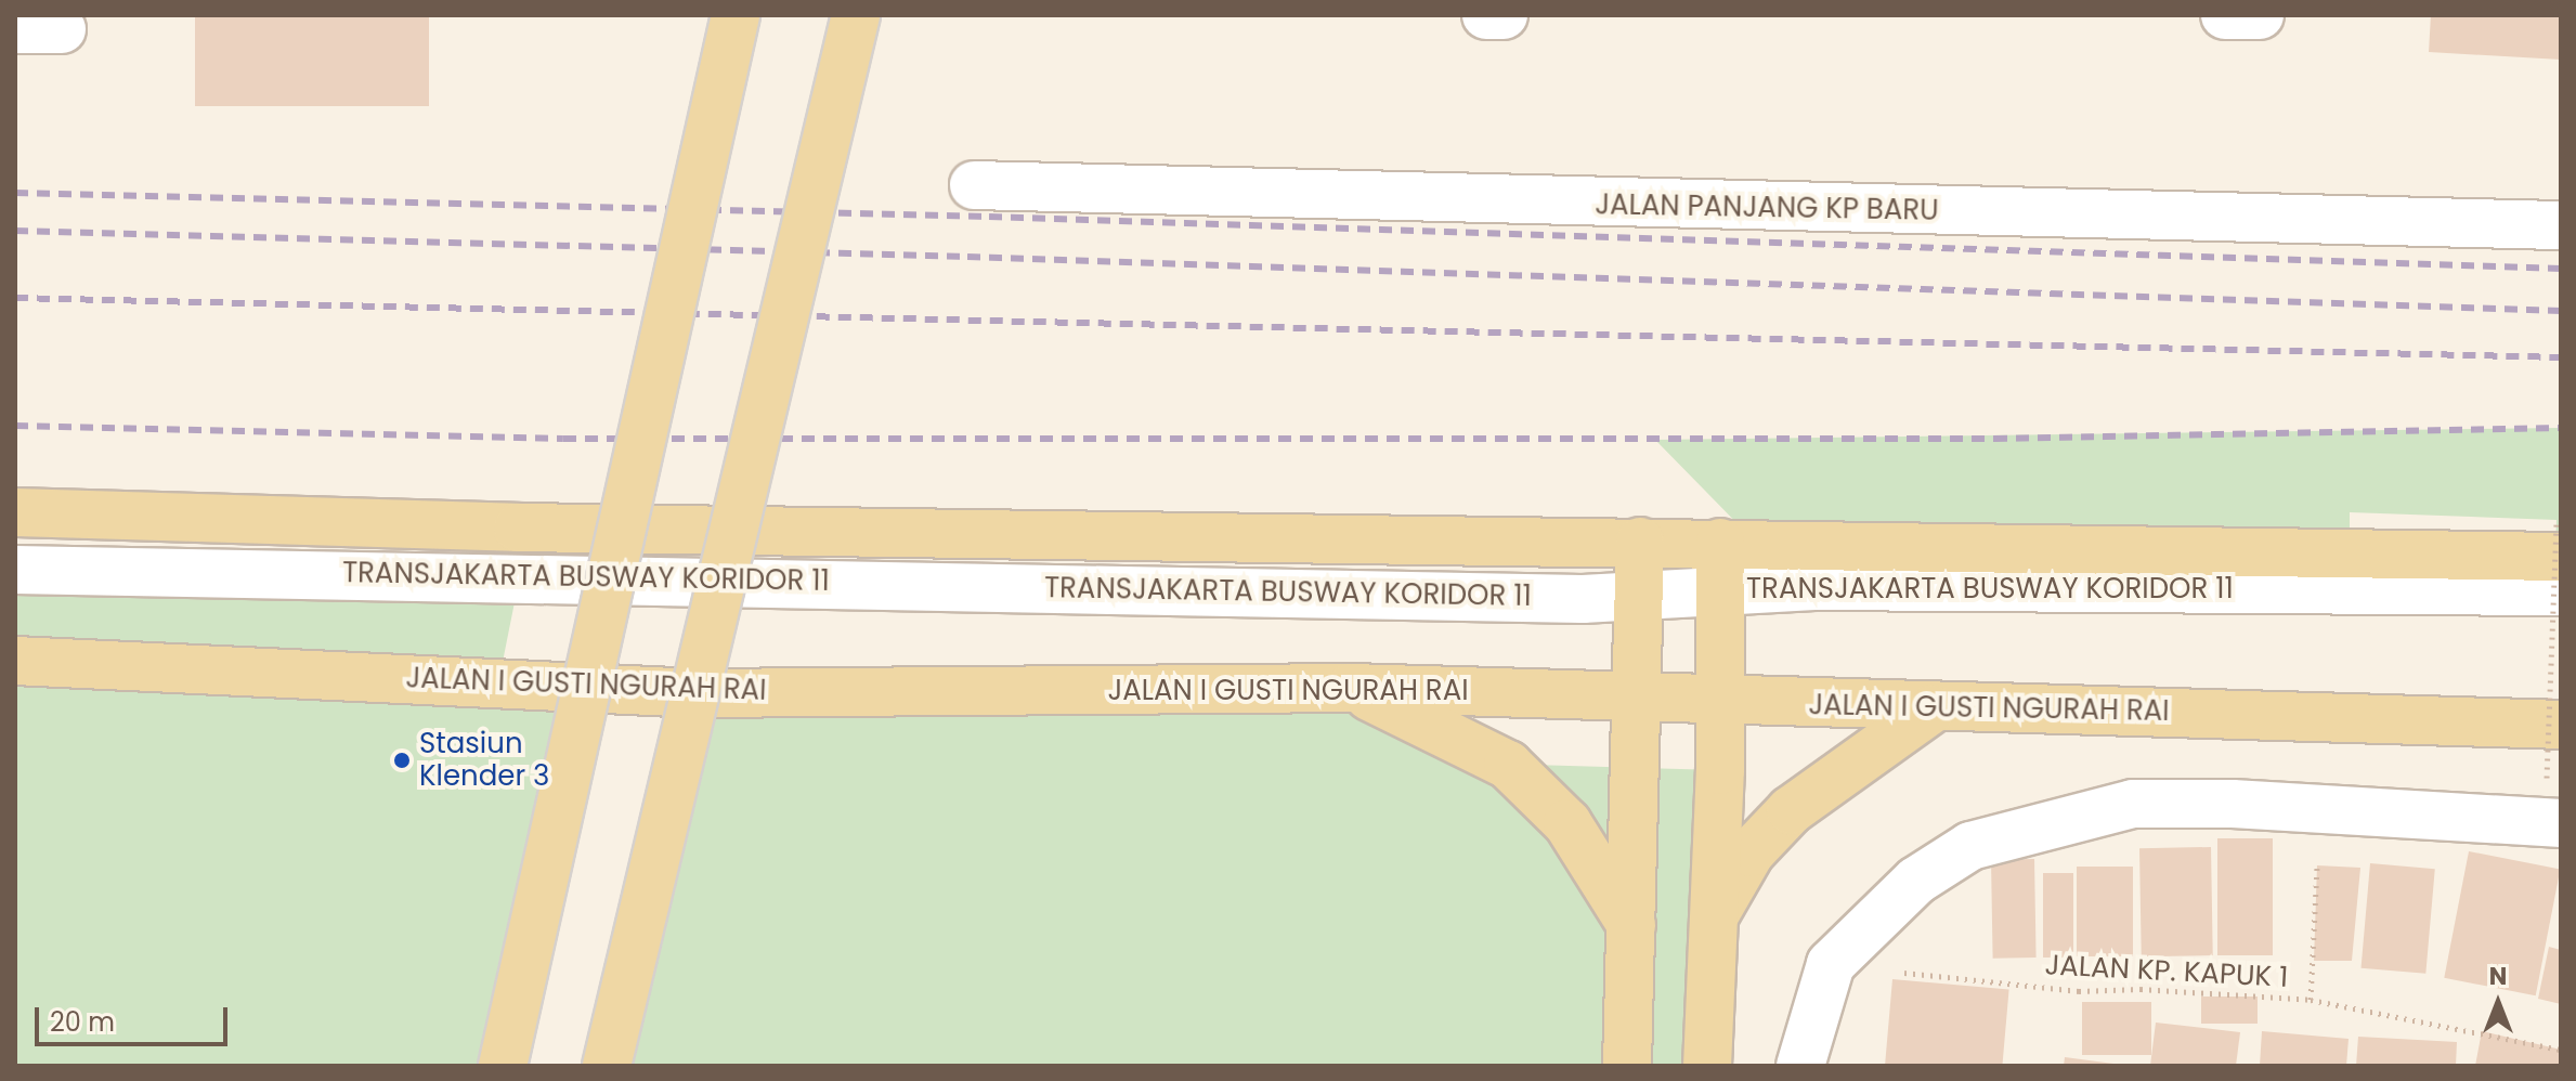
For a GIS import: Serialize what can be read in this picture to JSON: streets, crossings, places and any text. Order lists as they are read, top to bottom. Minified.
{"streets":{"main road":["JALAN I GUSTI NGURAH RAI"],"street":["JALAN PANJANG KP BARU","TRANSJAKARTA BUSWAY KORIDOR 11"],"path":["JALAN KP. KAPUK 1"]},"places":["Stasiun Klender 3"],"scale_bar":"20 m","north":"top"}
